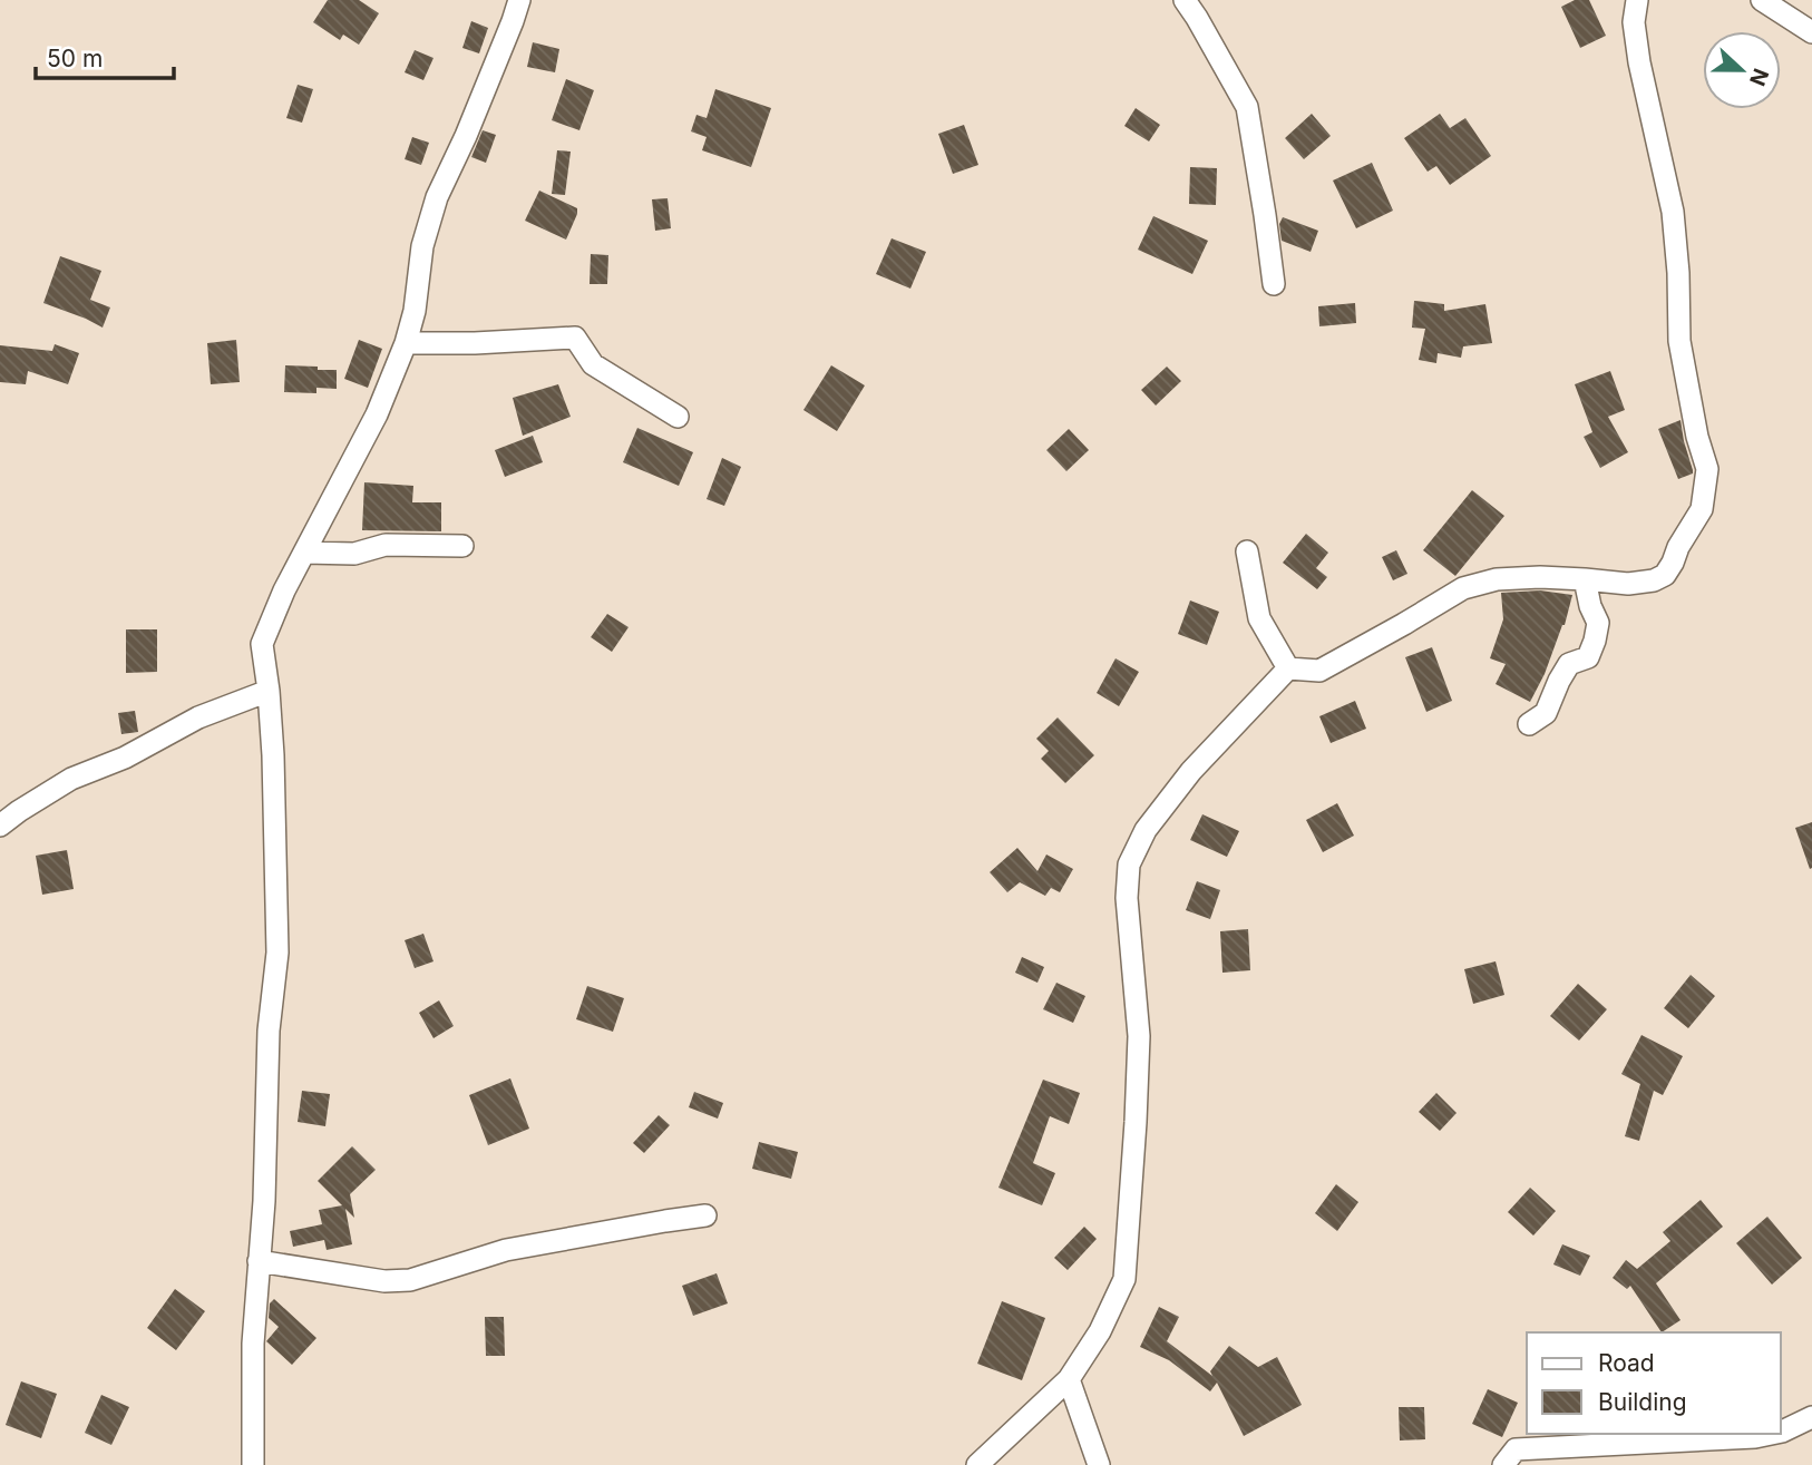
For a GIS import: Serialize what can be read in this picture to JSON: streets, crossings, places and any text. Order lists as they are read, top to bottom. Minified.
{"legend":["Road","Building"],"scale_bar":"50 m","north":"right"}
